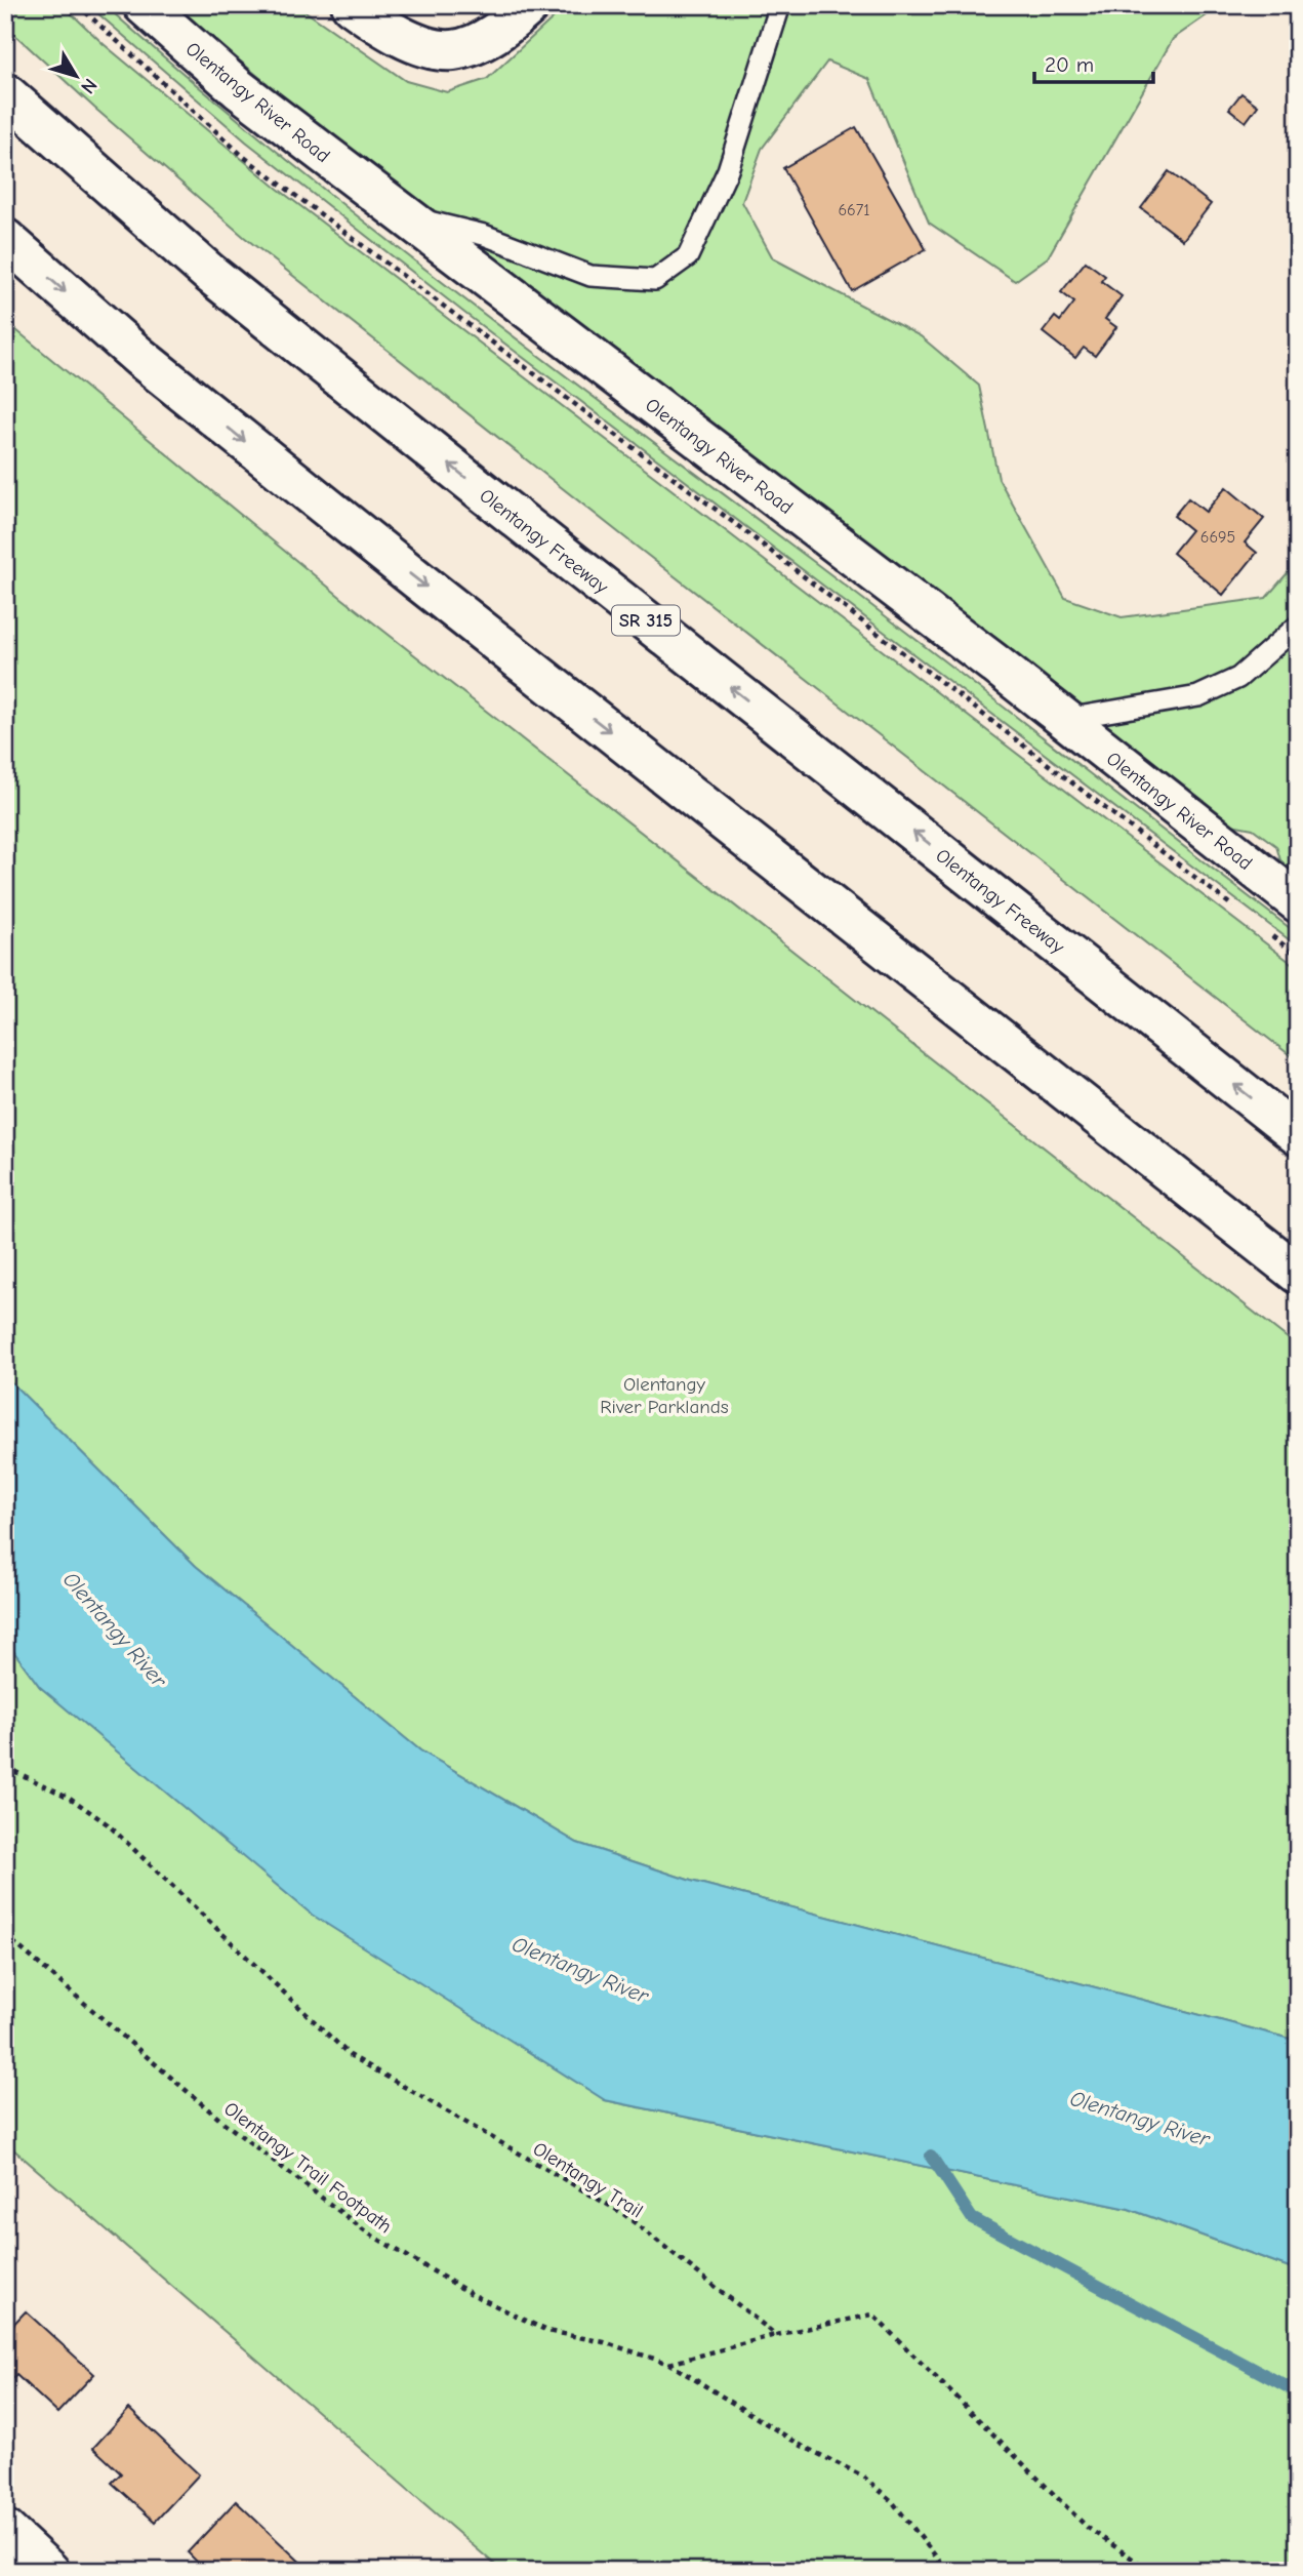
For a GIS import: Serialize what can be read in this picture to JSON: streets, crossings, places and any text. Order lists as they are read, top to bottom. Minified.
{"streets":{"main road":["Olentangy River Road","Olentangy Freeway","SR 315"],"path":["Olentangy Trail Footpath","Olentangy Trail"]},"water":["Olentangy River"],"parks":["Olentangy River Parklands"],"house_numbers":["6671","6695"],"scale_bar":"20 m","north":"bottom right"}
